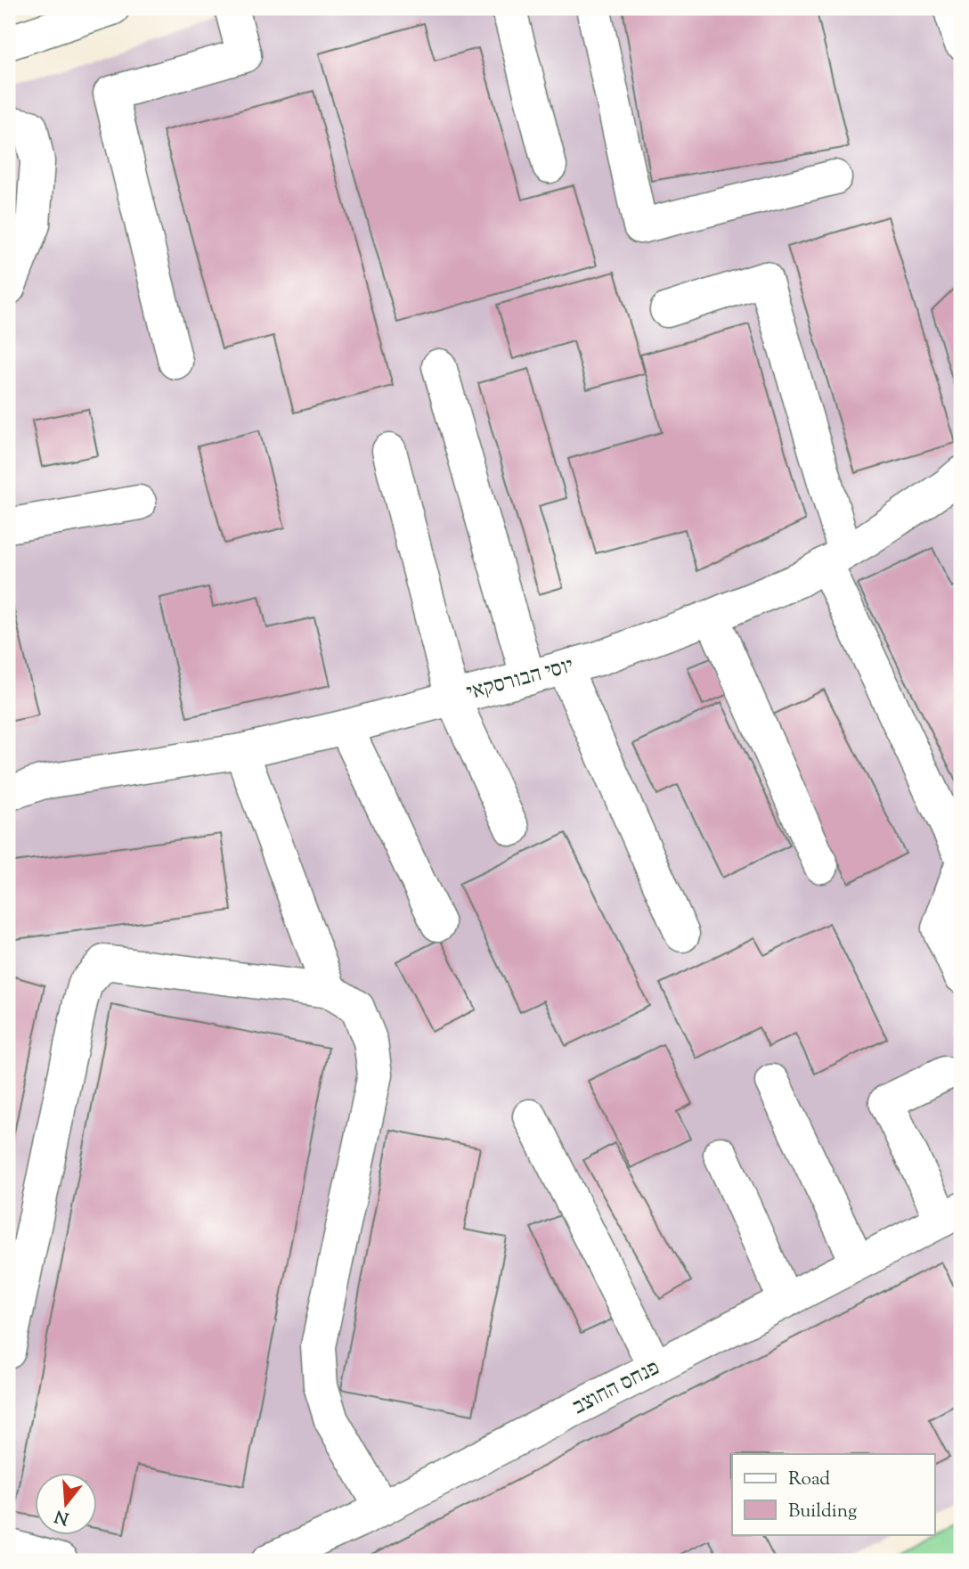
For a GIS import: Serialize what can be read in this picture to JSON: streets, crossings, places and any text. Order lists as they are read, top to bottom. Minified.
{"streets":{"main road":["יוסי הבורסקאי","פנחס החוצב"]},"legend":["Road","Building"],"north":"bottom"}
